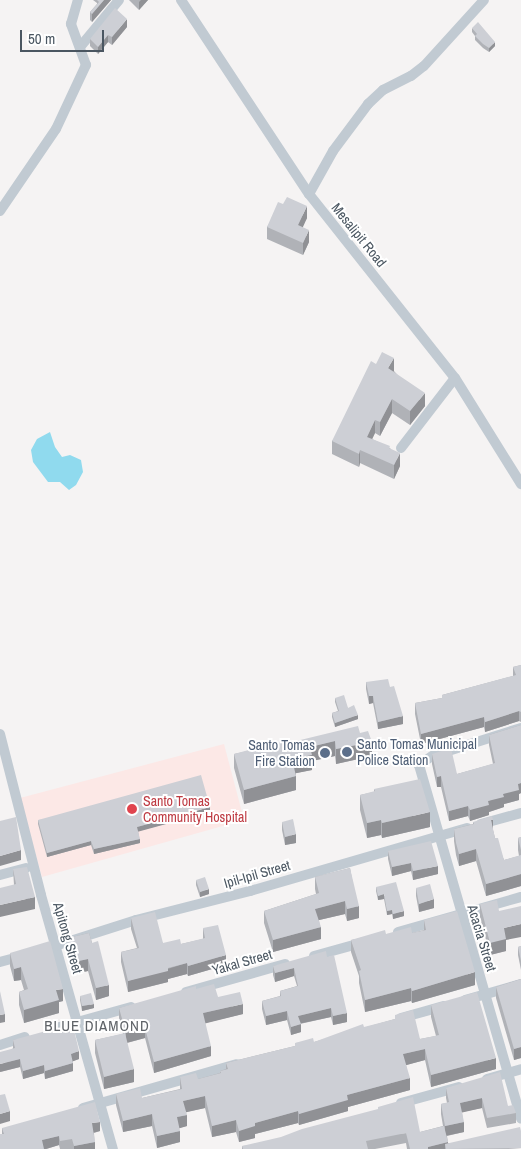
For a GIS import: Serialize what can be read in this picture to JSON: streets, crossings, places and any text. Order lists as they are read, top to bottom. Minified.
{"streets":{"street":["Mesalipit Road","Ipil-Ipil Street","Apitong Street","Acacia Street","Yakal Street"]},"crossings":[["Ipil-Ipil Street","Apitong Street"],["Ipil-Ipil Street","Acacia Street"],["Acacia Street","Yakal Street"]],"districts":["BLUE DIAMOND"],"places":["Santo Tomas Municipal Police Station","Santo Tomas Fire Station","Santo Tomas Community Hospital"],"scale_bar":"50 m"}
